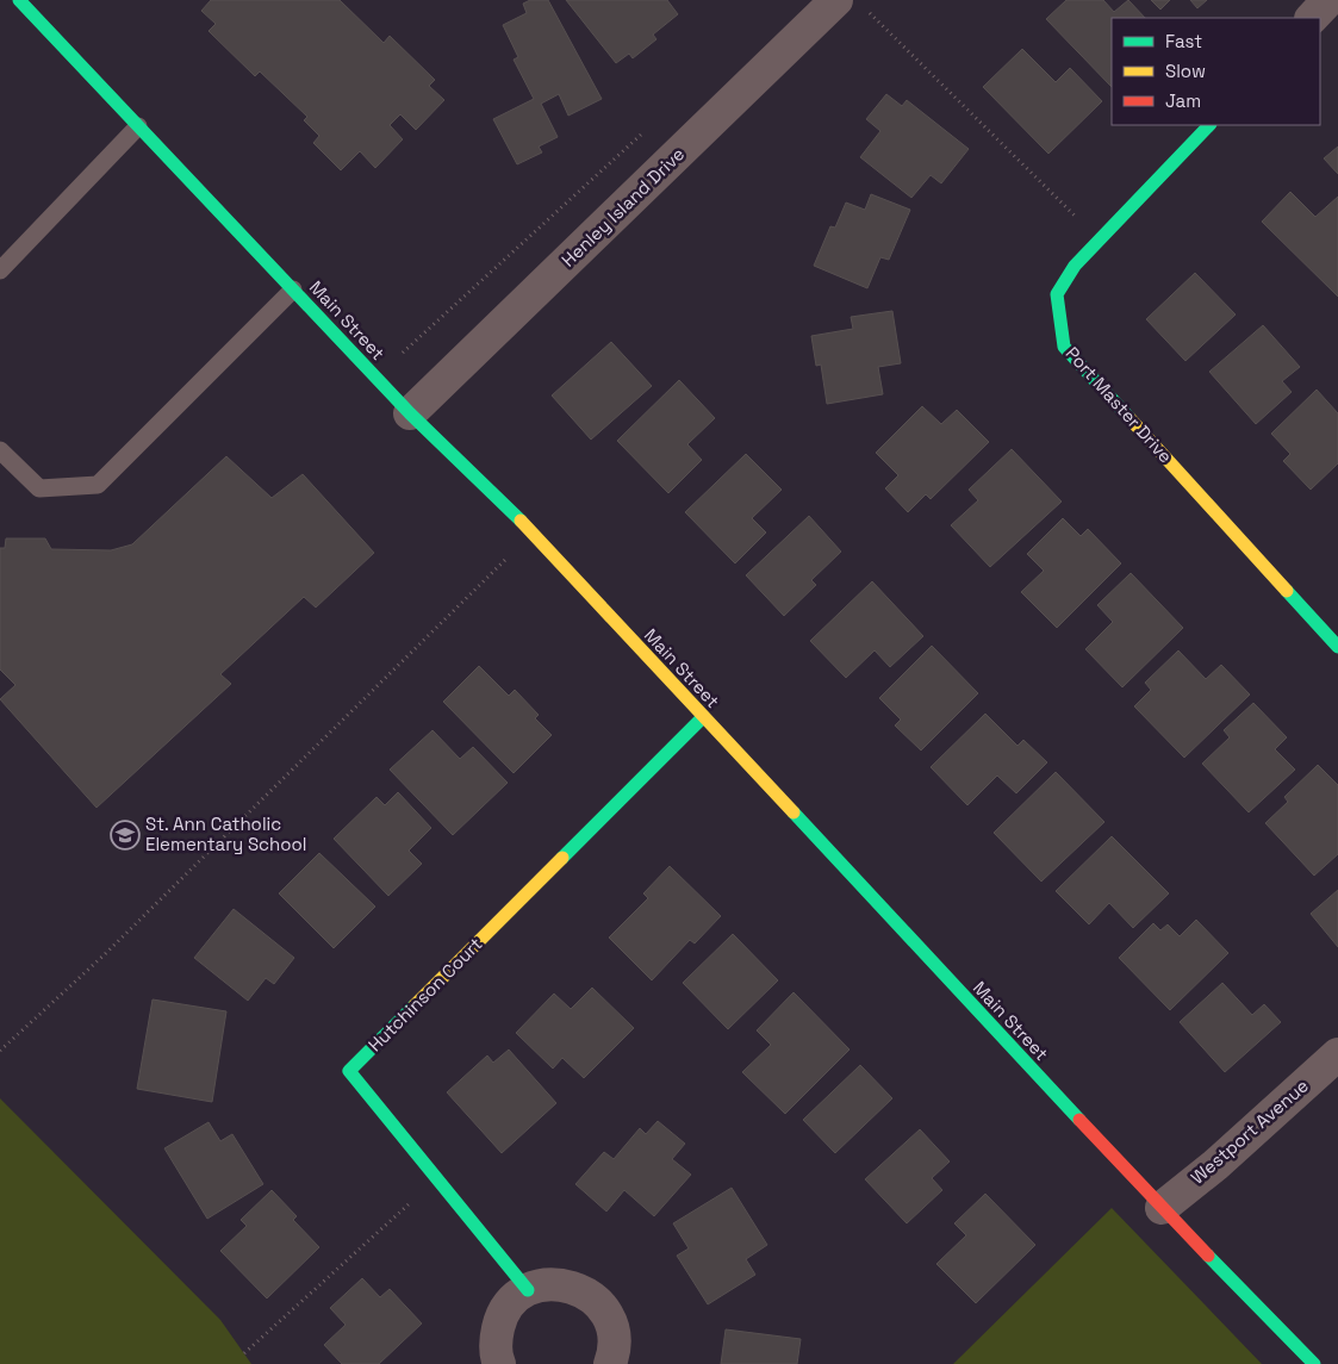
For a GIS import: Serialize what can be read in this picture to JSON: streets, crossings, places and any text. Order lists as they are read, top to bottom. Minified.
{"streets":{"main road":["Main Street","Port Master Drive","Hutchinson Court"],"street":["Henley Island Drive","Westport Avenue"]},"crossings":[["Henley Island Drive","Main Street"],["Main Street","Hutchinson Court"],["Main Street","Westport Avenue"]],"places":{"school or university":["St. Ann Catholic Elementary School"]},"legend":["Fast","Slow","Jam"]}
